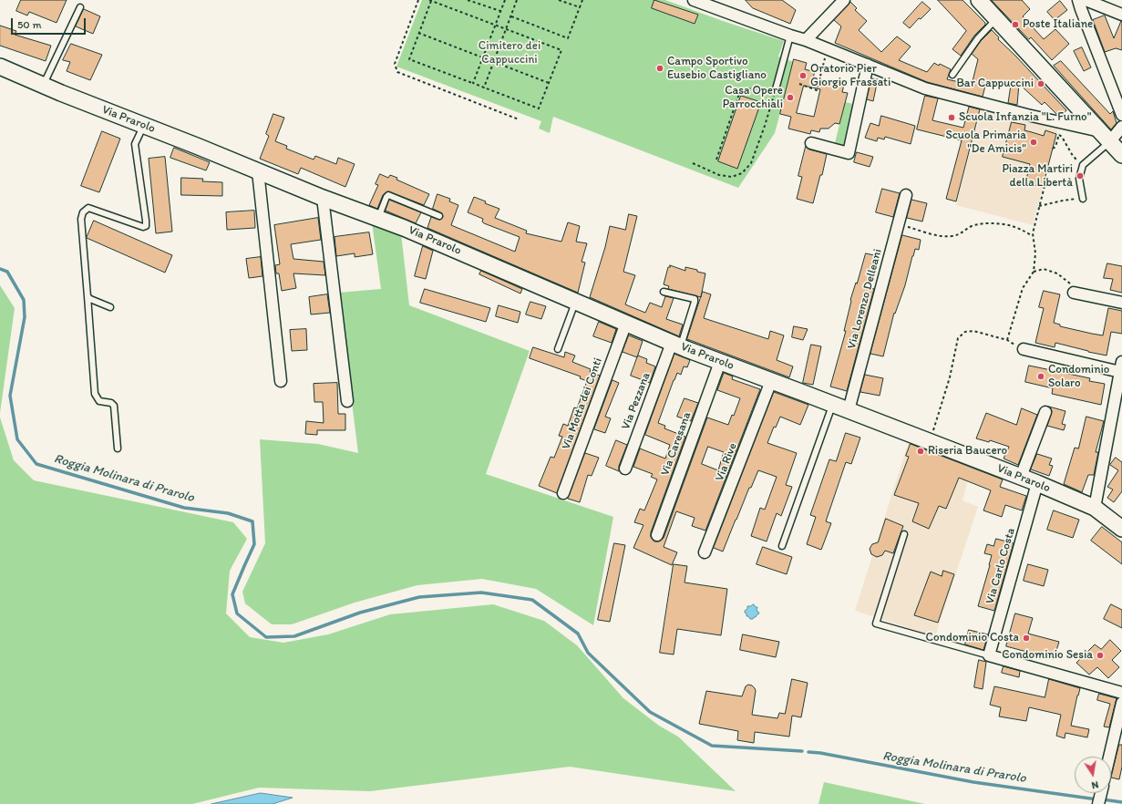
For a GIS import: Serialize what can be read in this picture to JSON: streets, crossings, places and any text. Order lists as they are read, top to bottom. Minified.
{"streets":{"street":["Via Prarolo","Via Lorenzo Delleani","Via Pezzana","Via Motta dei Conti","Via Caresana","Via Rive","Via Carlo Costa"]},"crossings":[["Via Prarolo","Via Lorenzo Delleani"],["Via Prarolo","Via Pezzana"],["Via Prarolo","Via Motta dei Conti"],["Via Prarolo","Via Caresana"],["Via Prarolo","Via Rive"],["Via Prarolo","Via Carlo Costa"]],"water":["Roggia Molinara di Prarolo"],"parks":["Cimitero dei Cappuccini"],"places":["Poste Italiane","Campo Sportivo Eusebio Castigliano","Oratorio Pier Giorgio Frassati","Bar Cappuccini","Casa Opere Parrocchiali","Scuola Infanzia \"L. Furno\"","Scuola Primaria \"De Amicis\"","Piazza Martiri della Libertà","Condominio Solaro","Riseria Baucero","Condominio Costa","Condominio Sesia"],"scale_bar":"50 m","north":"bottom"}
